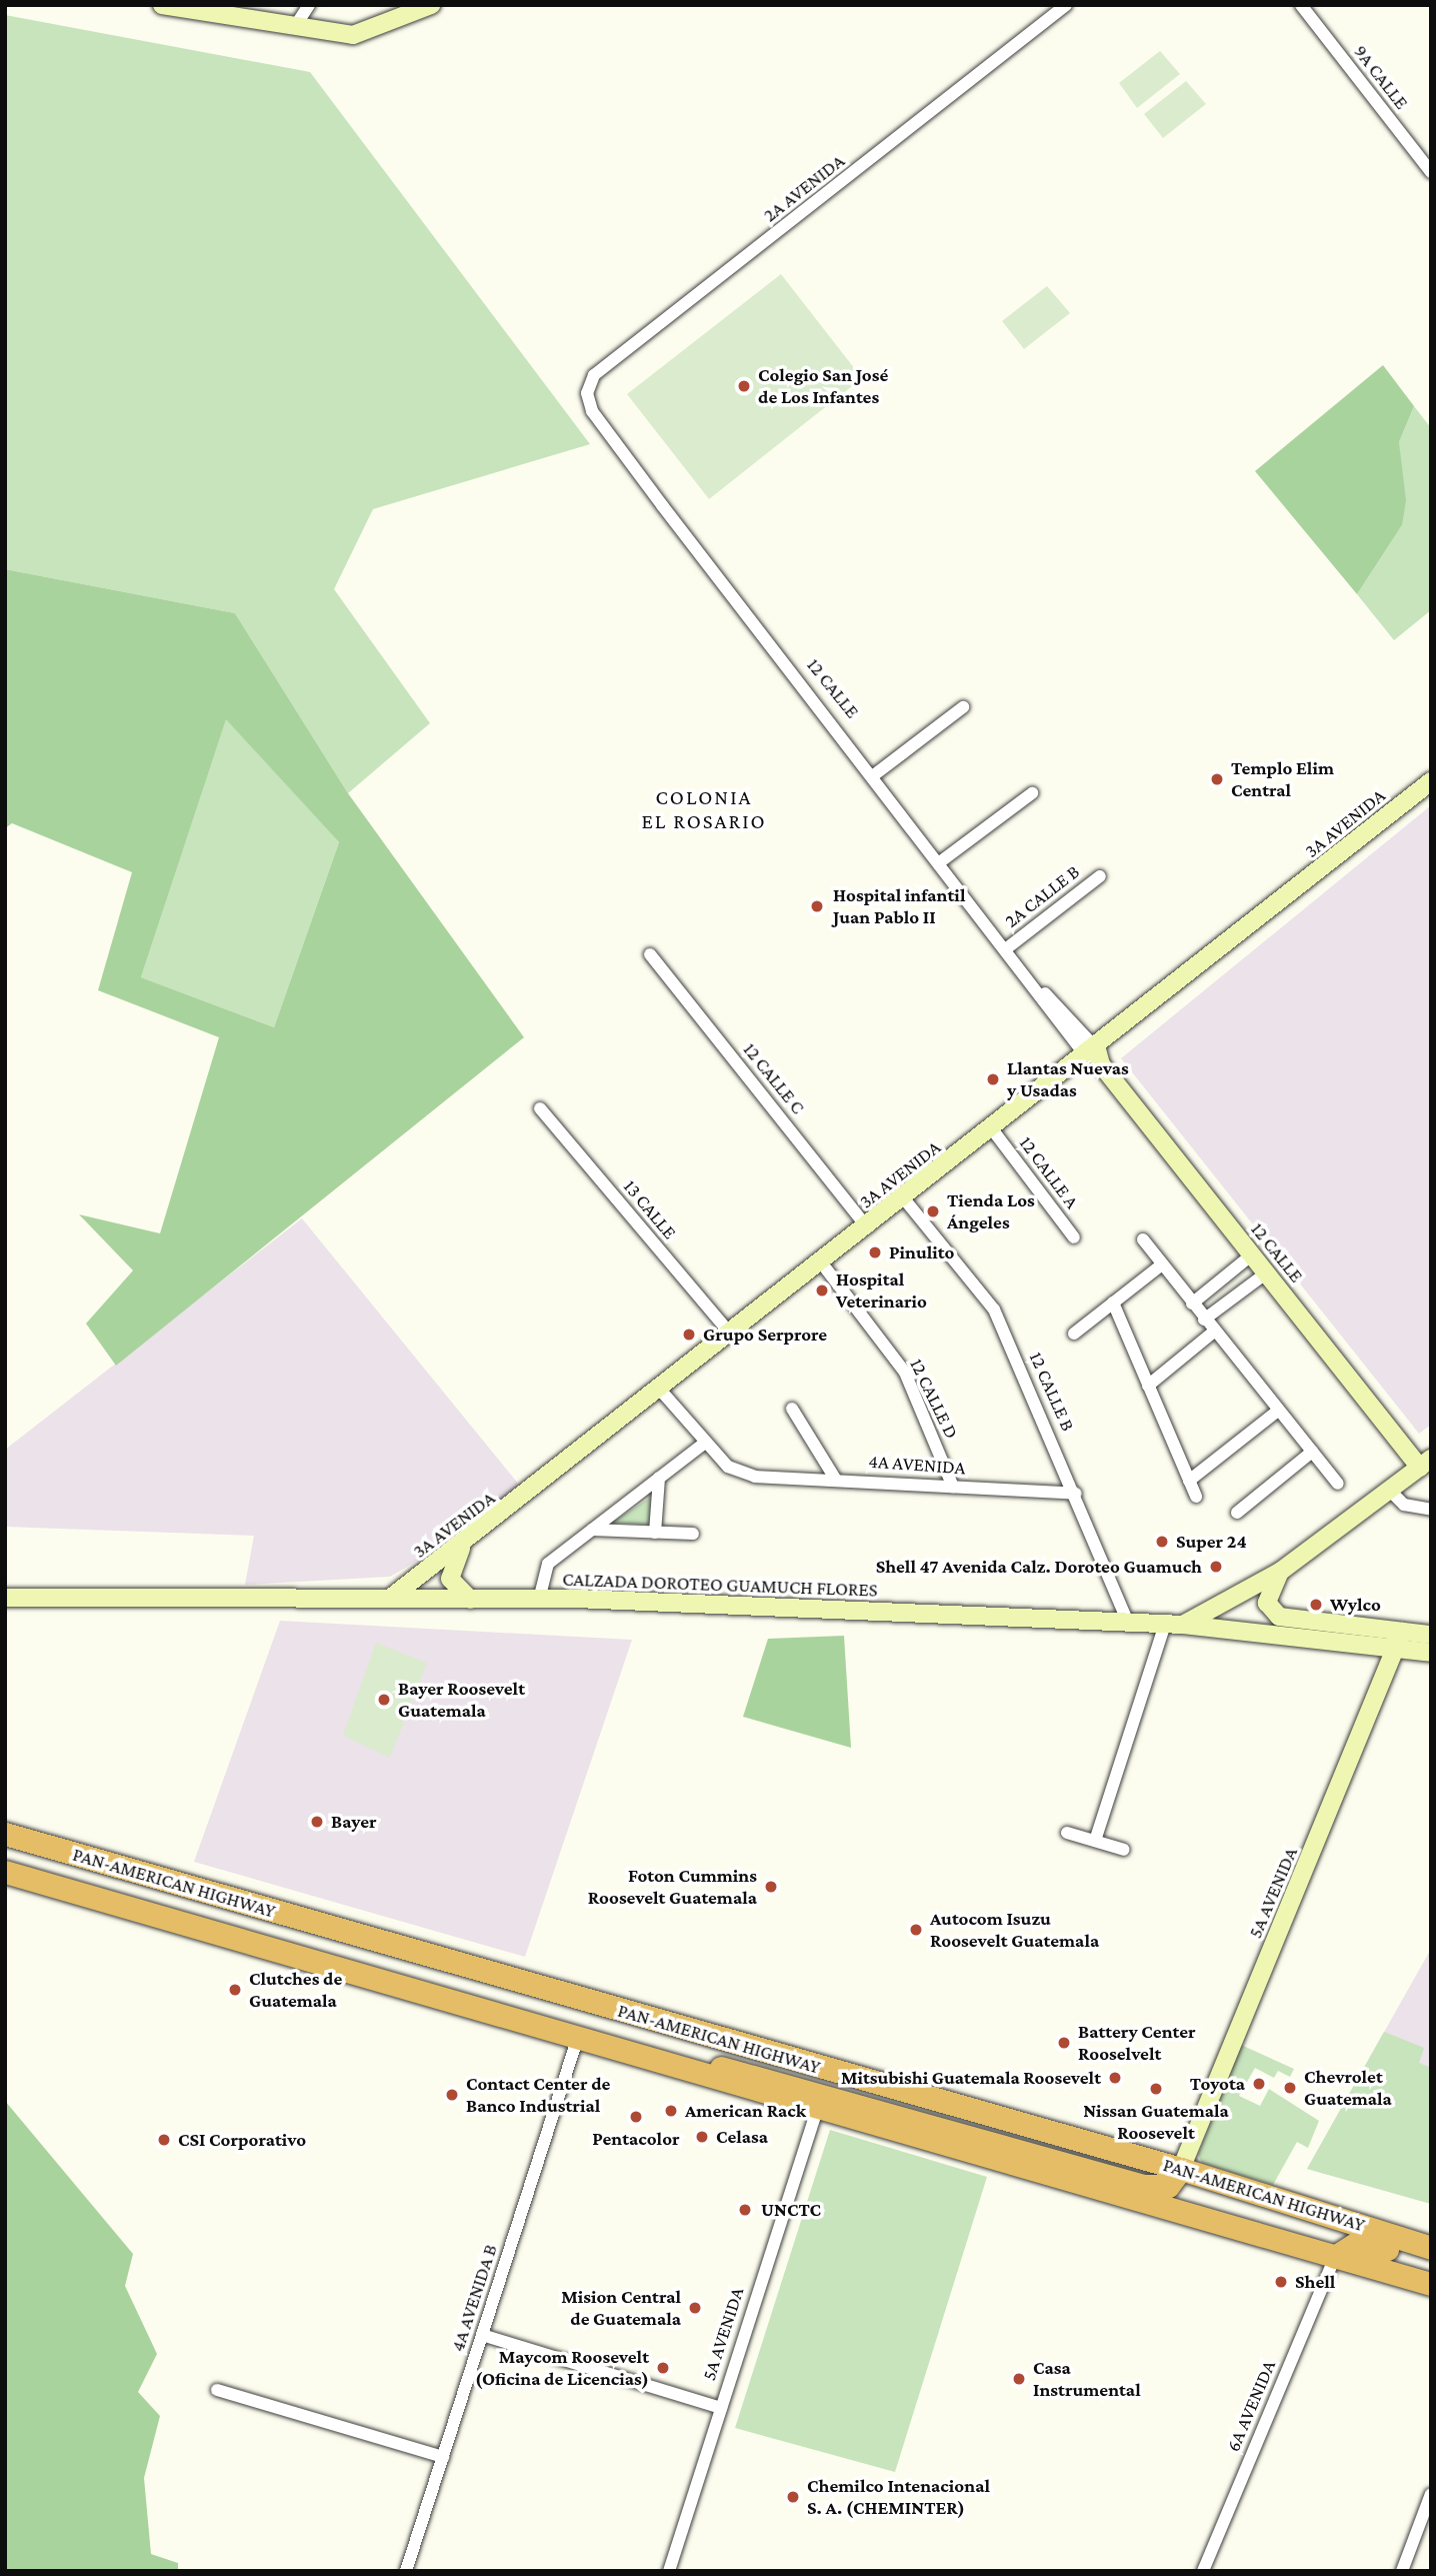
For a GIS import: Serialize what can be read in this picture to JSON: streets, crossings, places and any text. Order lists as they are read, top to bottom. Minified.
{"streets":{"highway":["PAN-AMERICAN HIGHWAY"],"main road":["12 CALLE","3A AVENIDA","CALZADA DOROTEO GUAMUCH FLORES","5A AVENIDA"],"street":["9A CALLE","2A AVENIDA","2A CALLE B","12 CALLE C","12 CALLE A","13 CALLE","12 CALLE B","12 CALLE D","4A AVENIDA","4A AVENIDA B","6A AVENIDA"]},"crossings":[["2A AVENIDA","12 CALLE"],["12 CALLE","3A AVENIDA"],["12 CALLE","2A CALLE B"],["3A AVENIDA","12 CALLE C"],["3A AVENIDA","12 CALLE A"],["3A AVENIDA","13 CALLE"],["3A AVENIDA","12 CALLE B"],["3A AVENIDA","12 CALLE D"],["3A AVENIDA","CALZADA DOROTEO GUAMUCH FLORES"],["12 CALLE B","4A AVENIDA"],["12 CALLE B","CALZADA DOROTEO GUAMUCH FLORES"],["12 CALLE D","4A AVENIDA"],["CALZADA DOROTEO GUAMUCH FLORES","5A AVENIDA"],["PAN-AMERICAN HIGHWAY","5A AVENIDA"],["PAN-AMERICAN HIGHWAY","4A AVENIDA B"],["PAN-AMERICAN HIGHWAY","6A AVENIDA"]],"districts":["COLONIA EL ROSARIO"],"places":["Colegio San José de Los Infantes","Templo Elim Central","Hospital infantil Juan Pablo II","Llantas Nuevas y Usadas","Tienda Los Ángeles","Pinulito","Hospital Veterinario","Grupo Serprore","Super 24","Shell 47 Avenida Calz. Doroteo Guamuch","Wylco","Bayer Roosevelt Guatemala","Bayer","Foton Cummins Roosevelt Guatemala","Autocom Isuzu Roosevelt Guatemala","Clutches de Guatemala","Battery Center Rooselvelt","Mitsubishi Guatemala Roosevelt","Toyota","Chevrolet Guatemala","Nissan Guatemala Roosevelt","Contact Center de Banco Industrial","American Rack","Pentacolor","Celasa","CSI Corporativo","UNCTC","Shell","Mision Central de Guatemala","Maycom Roosevelt (Oficina de Licencias)","Casa Instrumental","Chemilco Intenacional S. A. (CHEMINTER)"]}
